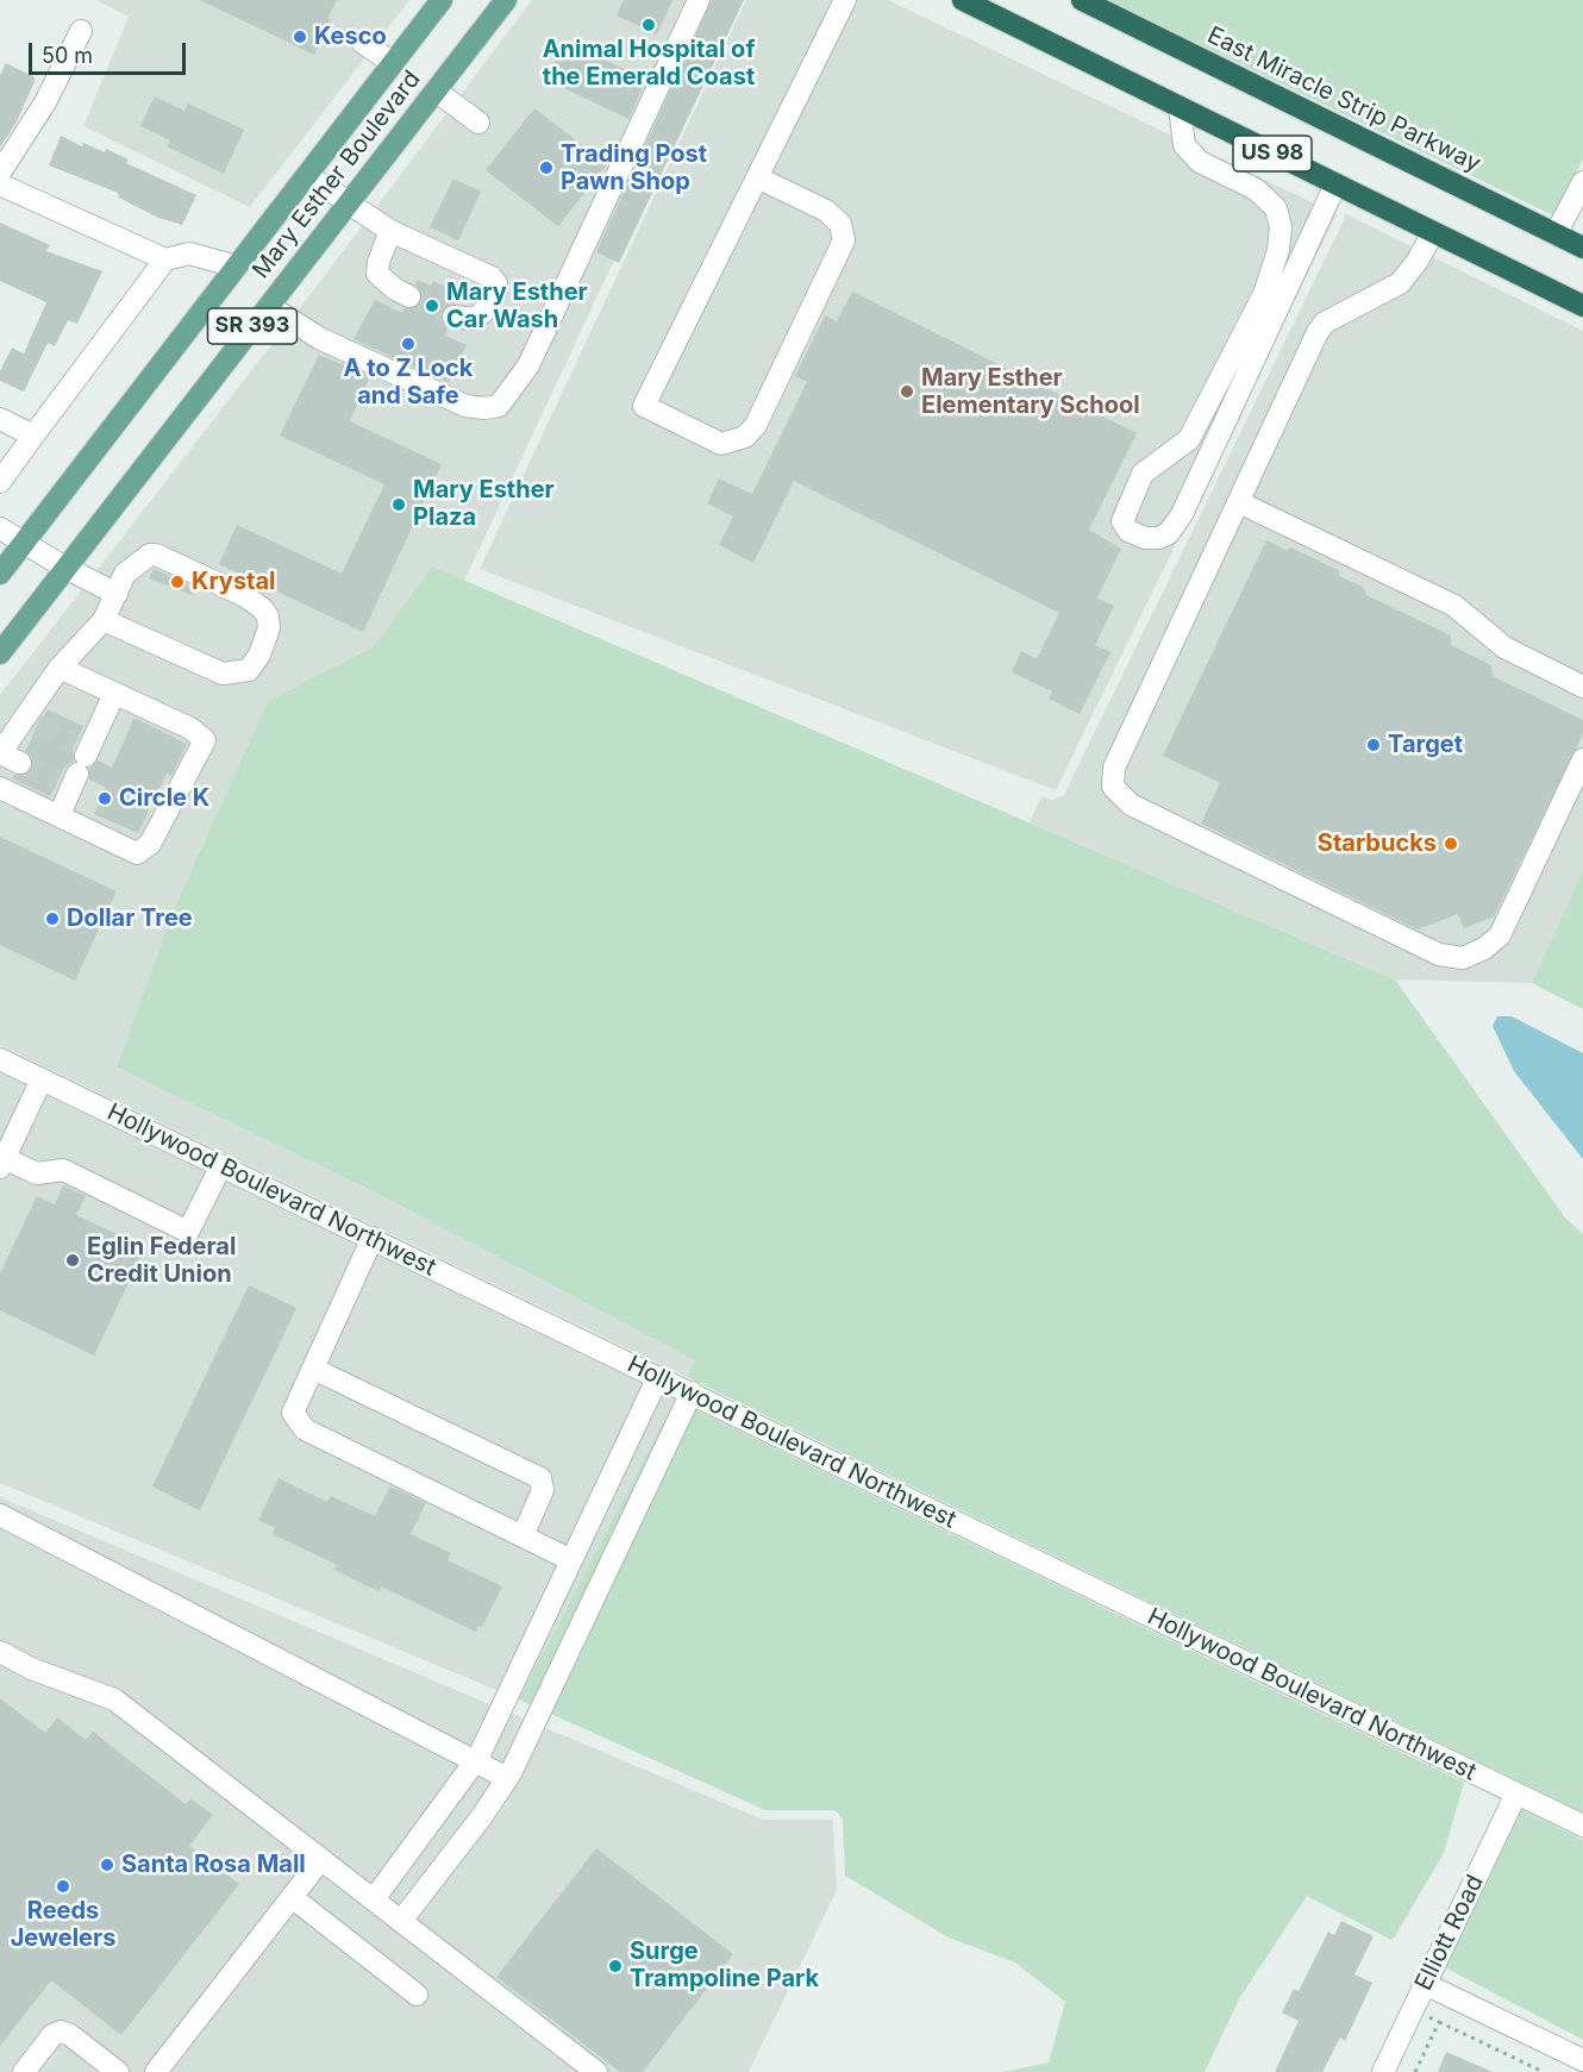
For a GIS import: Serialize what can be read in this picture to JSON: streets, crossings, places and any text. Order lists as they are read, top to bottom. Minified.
{"streets":{"highway":["East Miracle Strip Parkway","US 98"],"main road":["Mary Esther Boulevard","SR 393"],"street":["Hollywood Boulevard Northwest","Elliott Road"]},"crossings":[["Hollywood Boulevard Northwest","Elliott Road"]],"places":["Animal Hospital of the Emerald Coast","Kesco","Trading Post Pawn Shop","Mary Esther Car Wash","A to Z Lock and Safe","Mary Esther Elementary School","Mary Esther Plaza","Krystal","Target","Circle K","Starbucks","Dollar Tree","Eglin Federal Credit Union","Santa Rosa Mall","Reeds Jewelers","Surge Trampoline Park"],"scale_bar":"50 m"}
